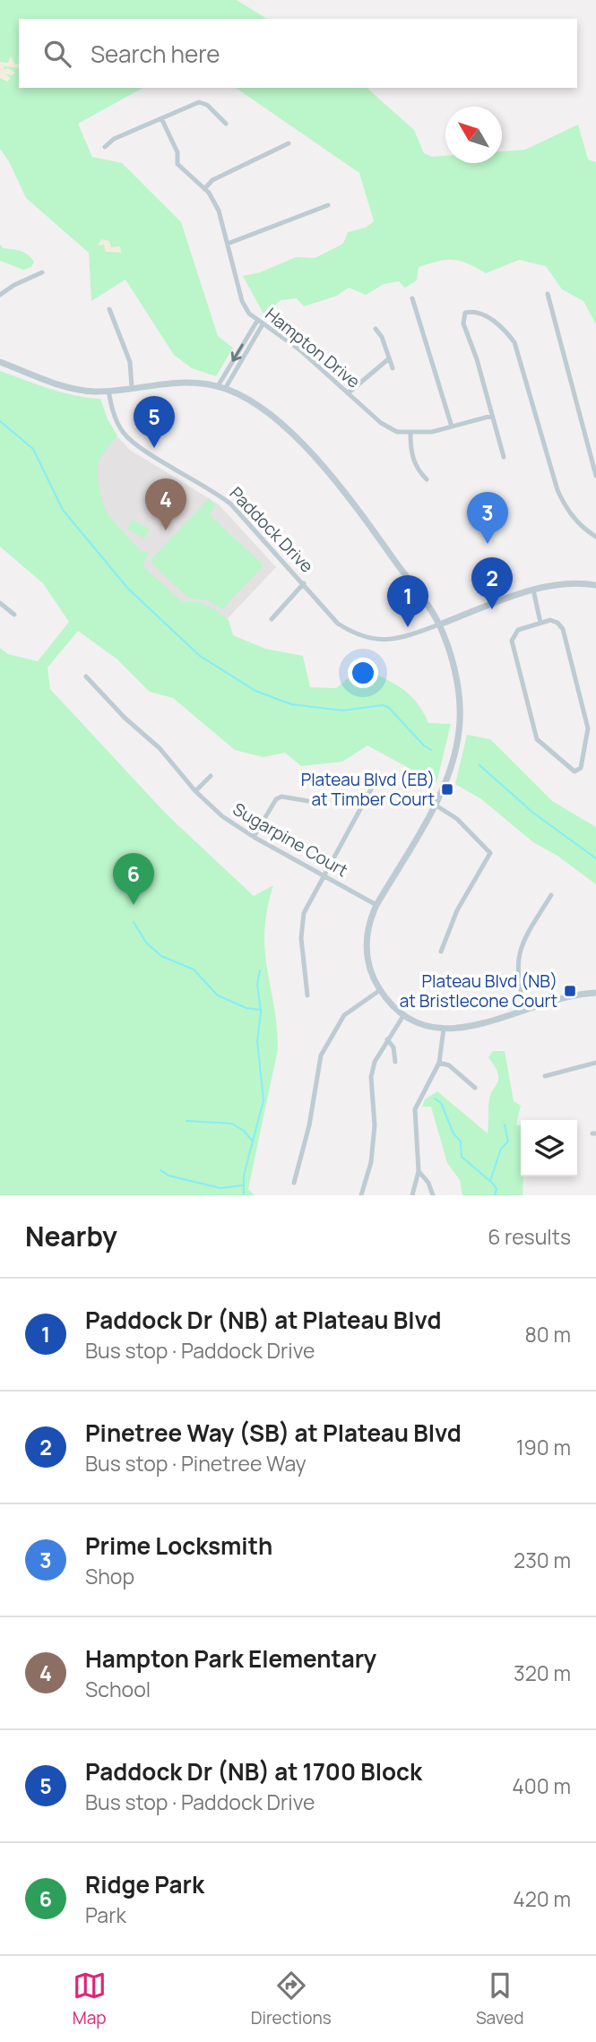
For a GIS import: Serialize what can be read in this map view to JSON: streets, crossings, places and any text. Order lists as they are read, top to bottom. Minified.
{"streets":{"street":["Hampton Drive","Paddock Drive","Sugarpine Court"]},"places":{"transit":["Plateau Blvd (EB) at Timber Court","Plateau Blvd (NB) at Bristlecone Court"]},"north":"top left","page":{"search":"Search here","pins":["5","4","3","2","1","6"],"heading":["Nearby","6 results"],"list":[{"mark":"1","name":"Paddock Dr (NB) at Plateau Blvd","note":"Bus stop · Paddock Drive","value":"80 m"},{"mark":"2","name":"Pinetree Way (SB) at Plateau Blvd","note":"Bus stop · Pinetree Way","value":"190 m"},{"mark":"3","name":"Prime Locksmith","note":"Shop","value":"230 m"},{"mark":"4","name":"Hampton Park Elementary","note":"School","value":"320 m"},{"mark":"5","name":"Paddock Dr (NB) at 1700 Block","note":"Bus stop · Paddock Drive","value":"400 m"},{"mark":"6","name":"Ridge Park","note":"Park","value":"420 m"}],"nav":["Map","Directions","Saved"]}}
